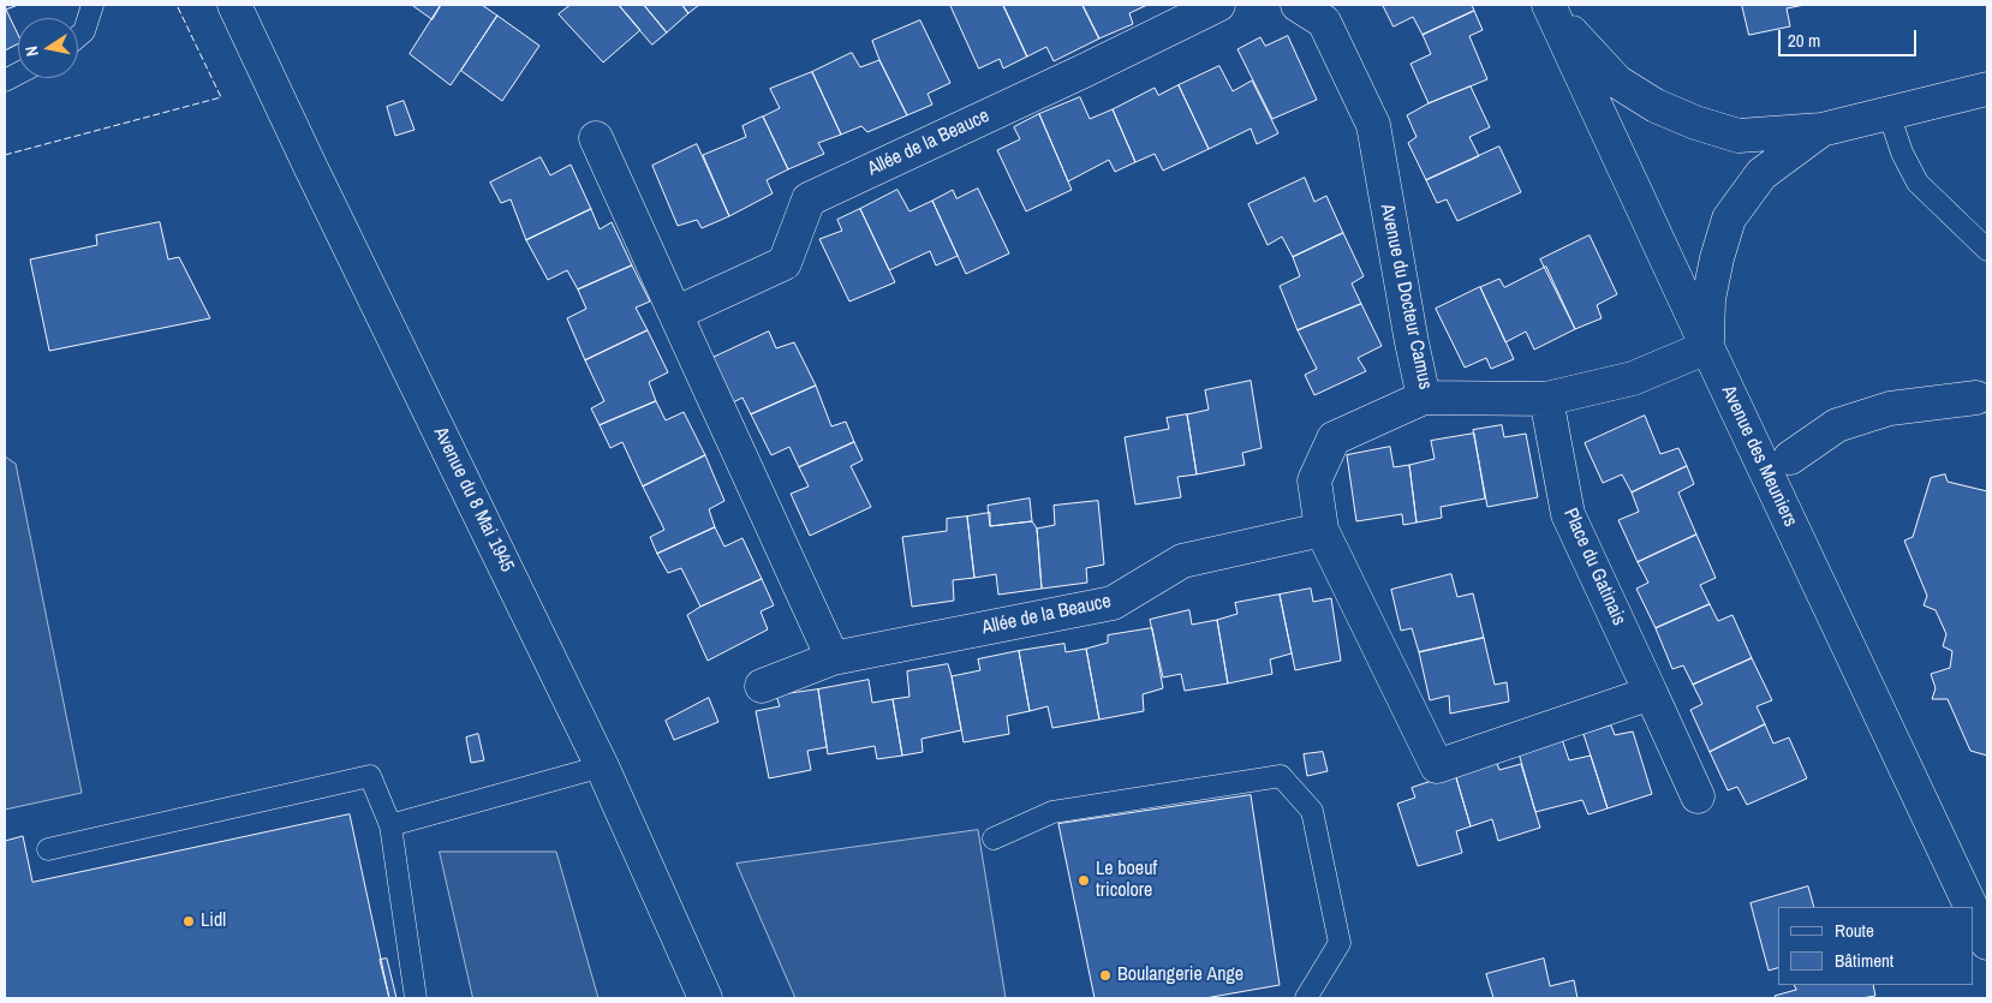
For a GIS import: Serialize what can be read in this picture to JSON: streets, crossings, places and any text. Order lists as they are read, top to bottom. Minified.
{"streets":{"street":["Allée de la Beauce","Avenue du Docteur Camus","Avenue des Meuniers","Avenue du 8 Mai 1945","Place du Gatinais"]},"crossings":[["Avenue du Docteur Camus","Avenue des Meuniers"],["Avenue du Docteur Camus","Place du Gatinais"]],"places":["Le boeuf tricolore","Lidl","Boulangerie Ange"],"legend":["Route","Bâtiment"],"scale_bar":"20 m","north":"left"}
